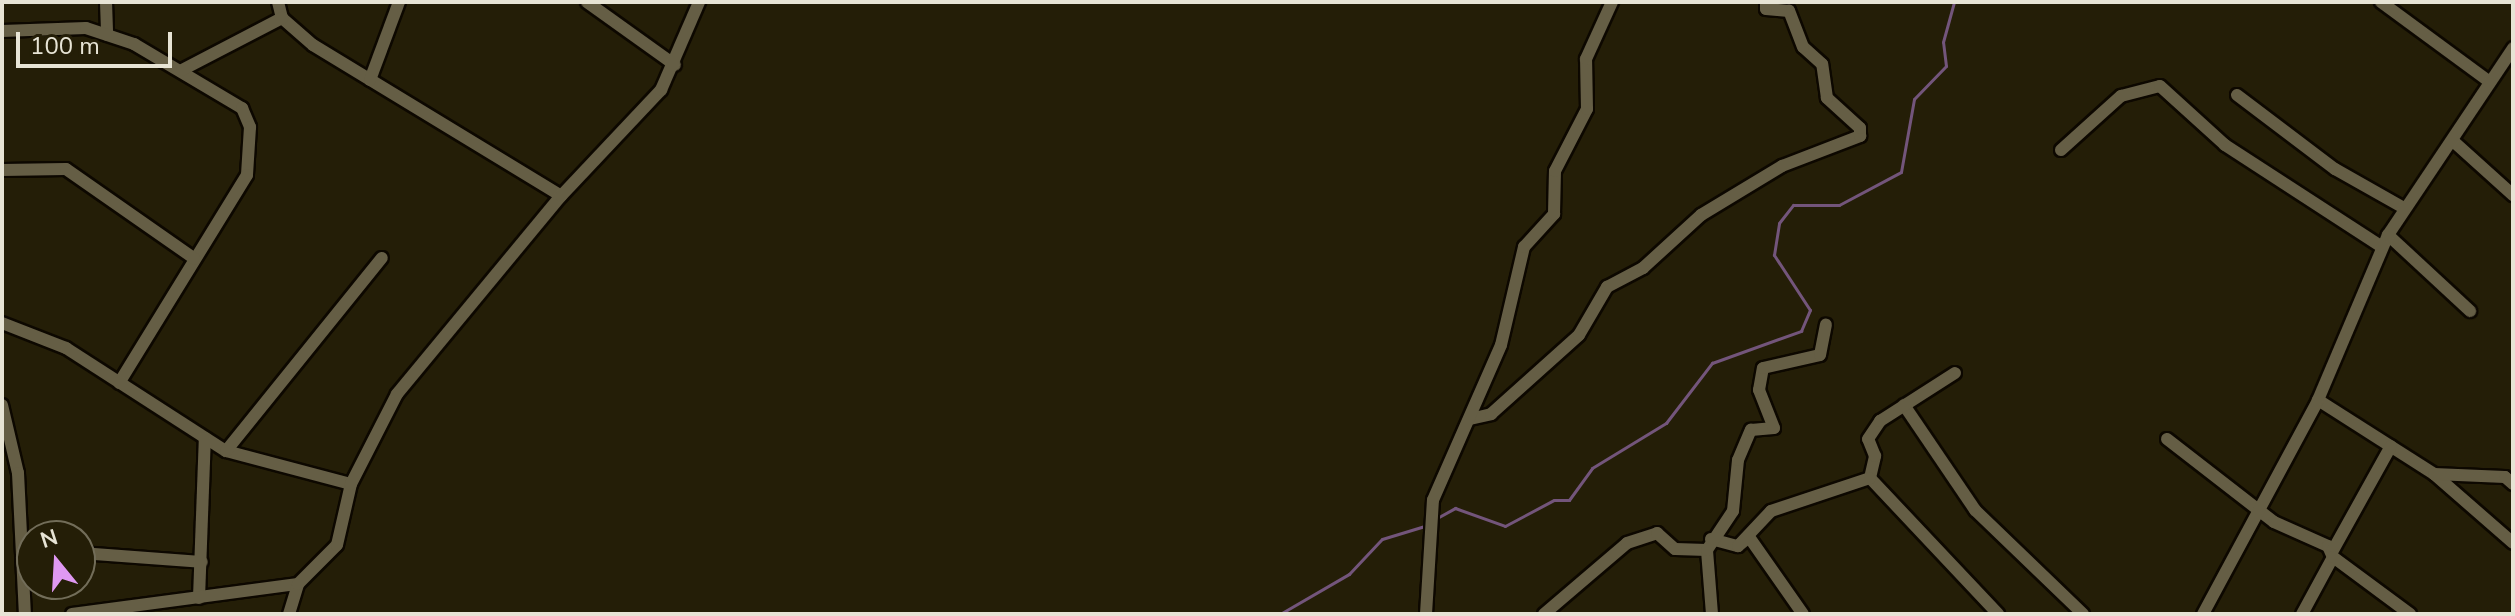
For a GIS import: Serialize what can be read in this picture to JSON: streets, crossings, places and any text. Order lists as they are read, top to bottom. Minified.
{"scale_bar":"100 m","north":"top"}
